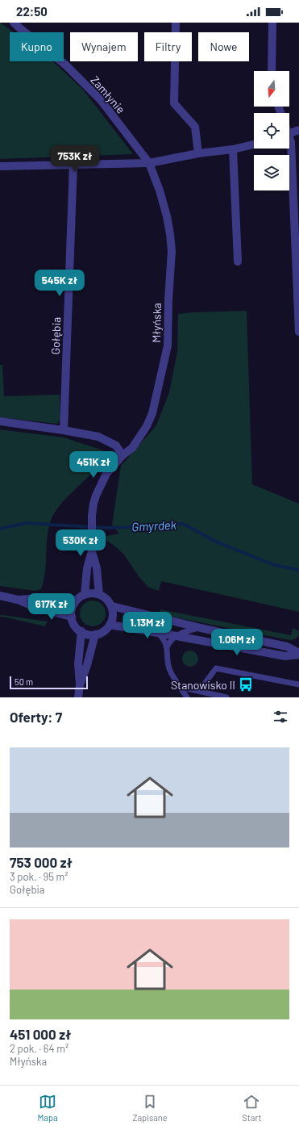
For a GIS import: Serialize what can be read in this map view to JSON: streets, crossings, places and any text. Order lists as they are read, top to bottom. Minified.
{"streets":{"street":["Zamłynie","Młyńska","Gołębia"]},"crossings":[["Zamłynie","Młyńska"]],"water":["Gmyrdek"],"places":{"bus stop":["Stanowisko II"]},"scale_bar":"50 m","north":"bottom","page":{"status":"22:50","chip":["Kupno","Wynajem","Filtry","Nowe"],"price":["753K zł","545K zł","451K zł","530K zł","617K zł","1.13M zł","1.06M zł"],"scale":"50 m","heading":"Oferty: 7","list":[{"name":"753 000 zł","note":"3 pok. · 95 m² · Gołębia"},{"name":"451 000 zł","note":"2 pok. · 64 m² · Młyńska"}],"tabs":["Mapa","Zapisane","Start"]}}
